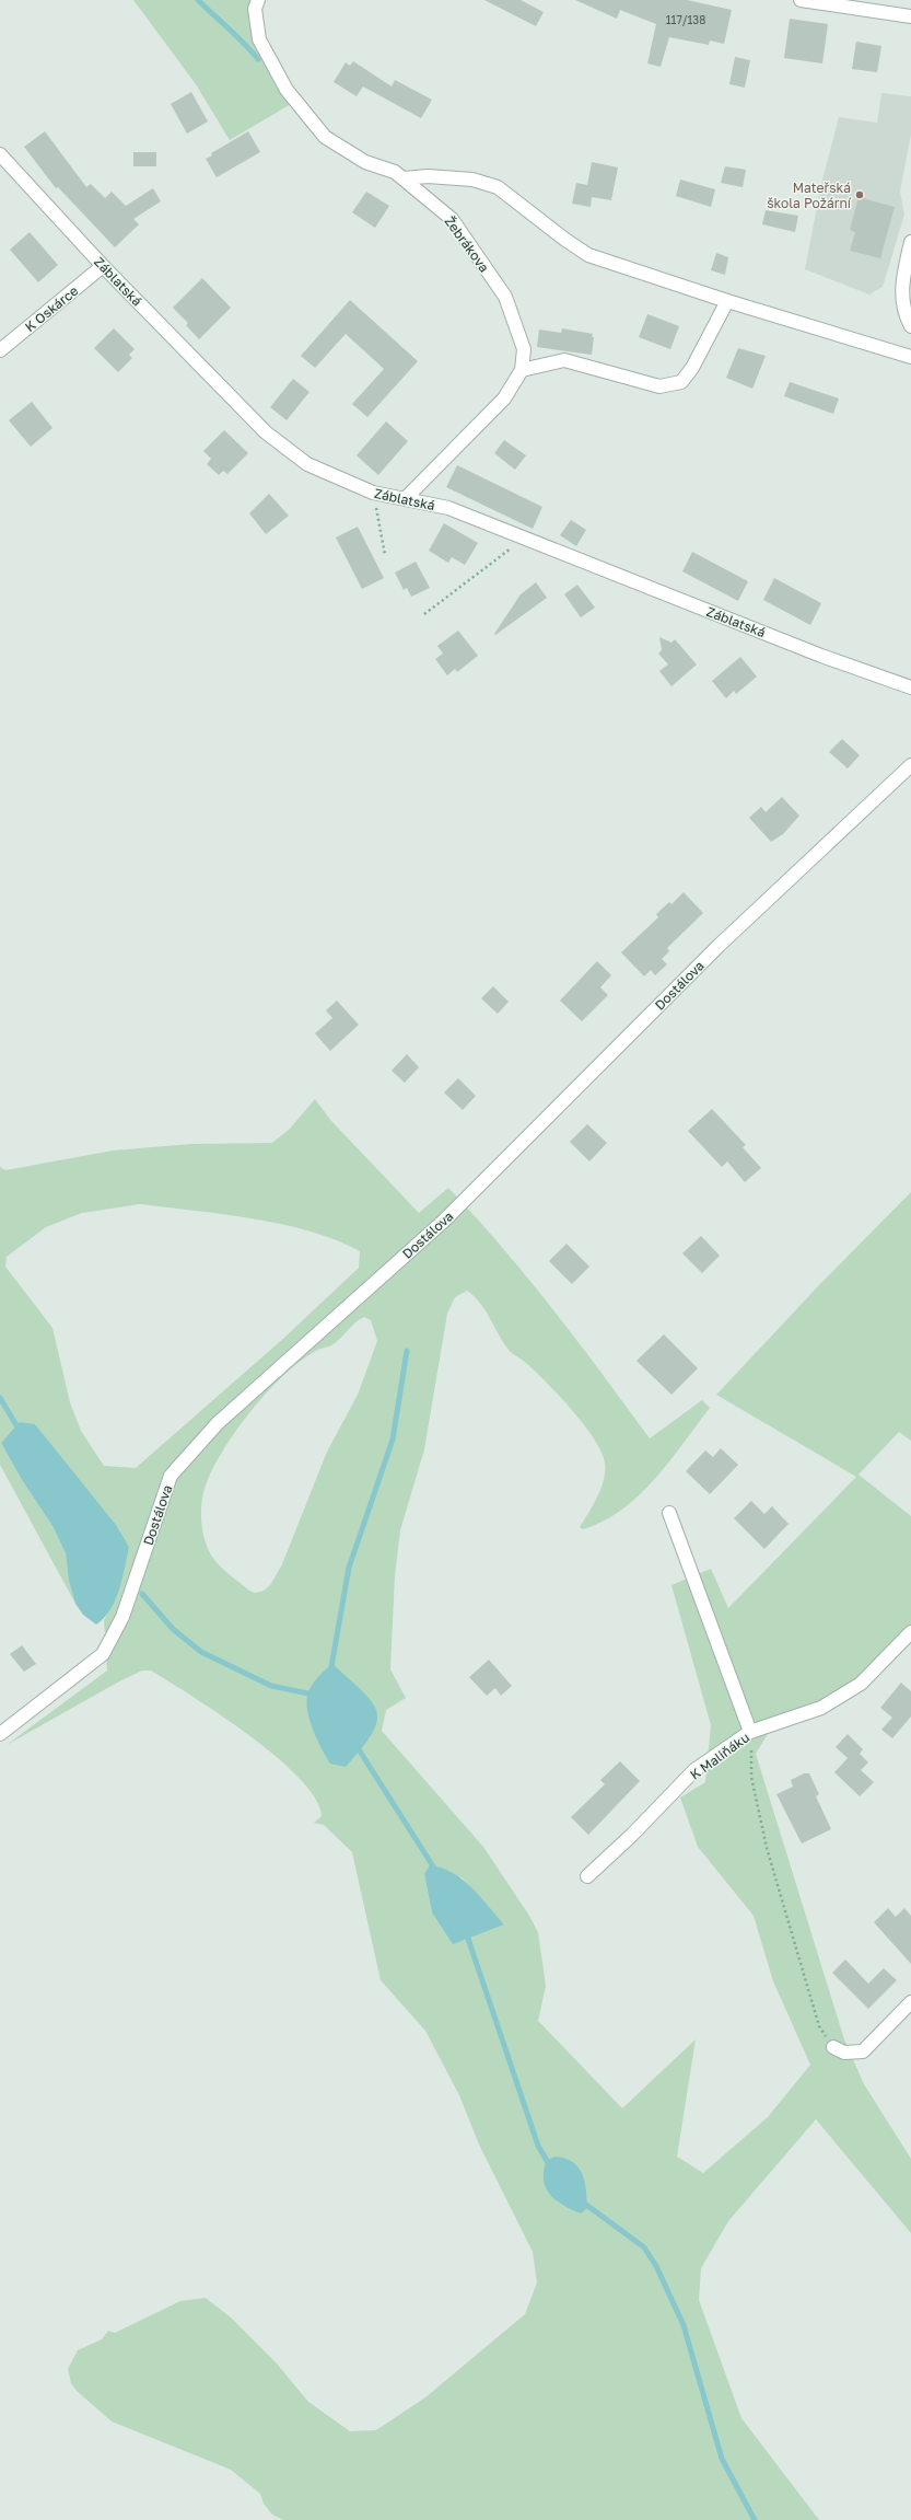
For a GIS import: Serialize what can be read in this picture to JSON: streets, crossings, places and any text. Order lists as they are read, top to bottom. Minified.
{"streets":{"street":["Žebrákova","Záblatská","K Oskárce","Dostálova","K Maliňáku"]},"crossings":[["Žebrákova","Záblatská"],["Záblatská","K Oskárce"]],"places":["Mateřská škola Požární"],"house_numbers":["117/138"]}
